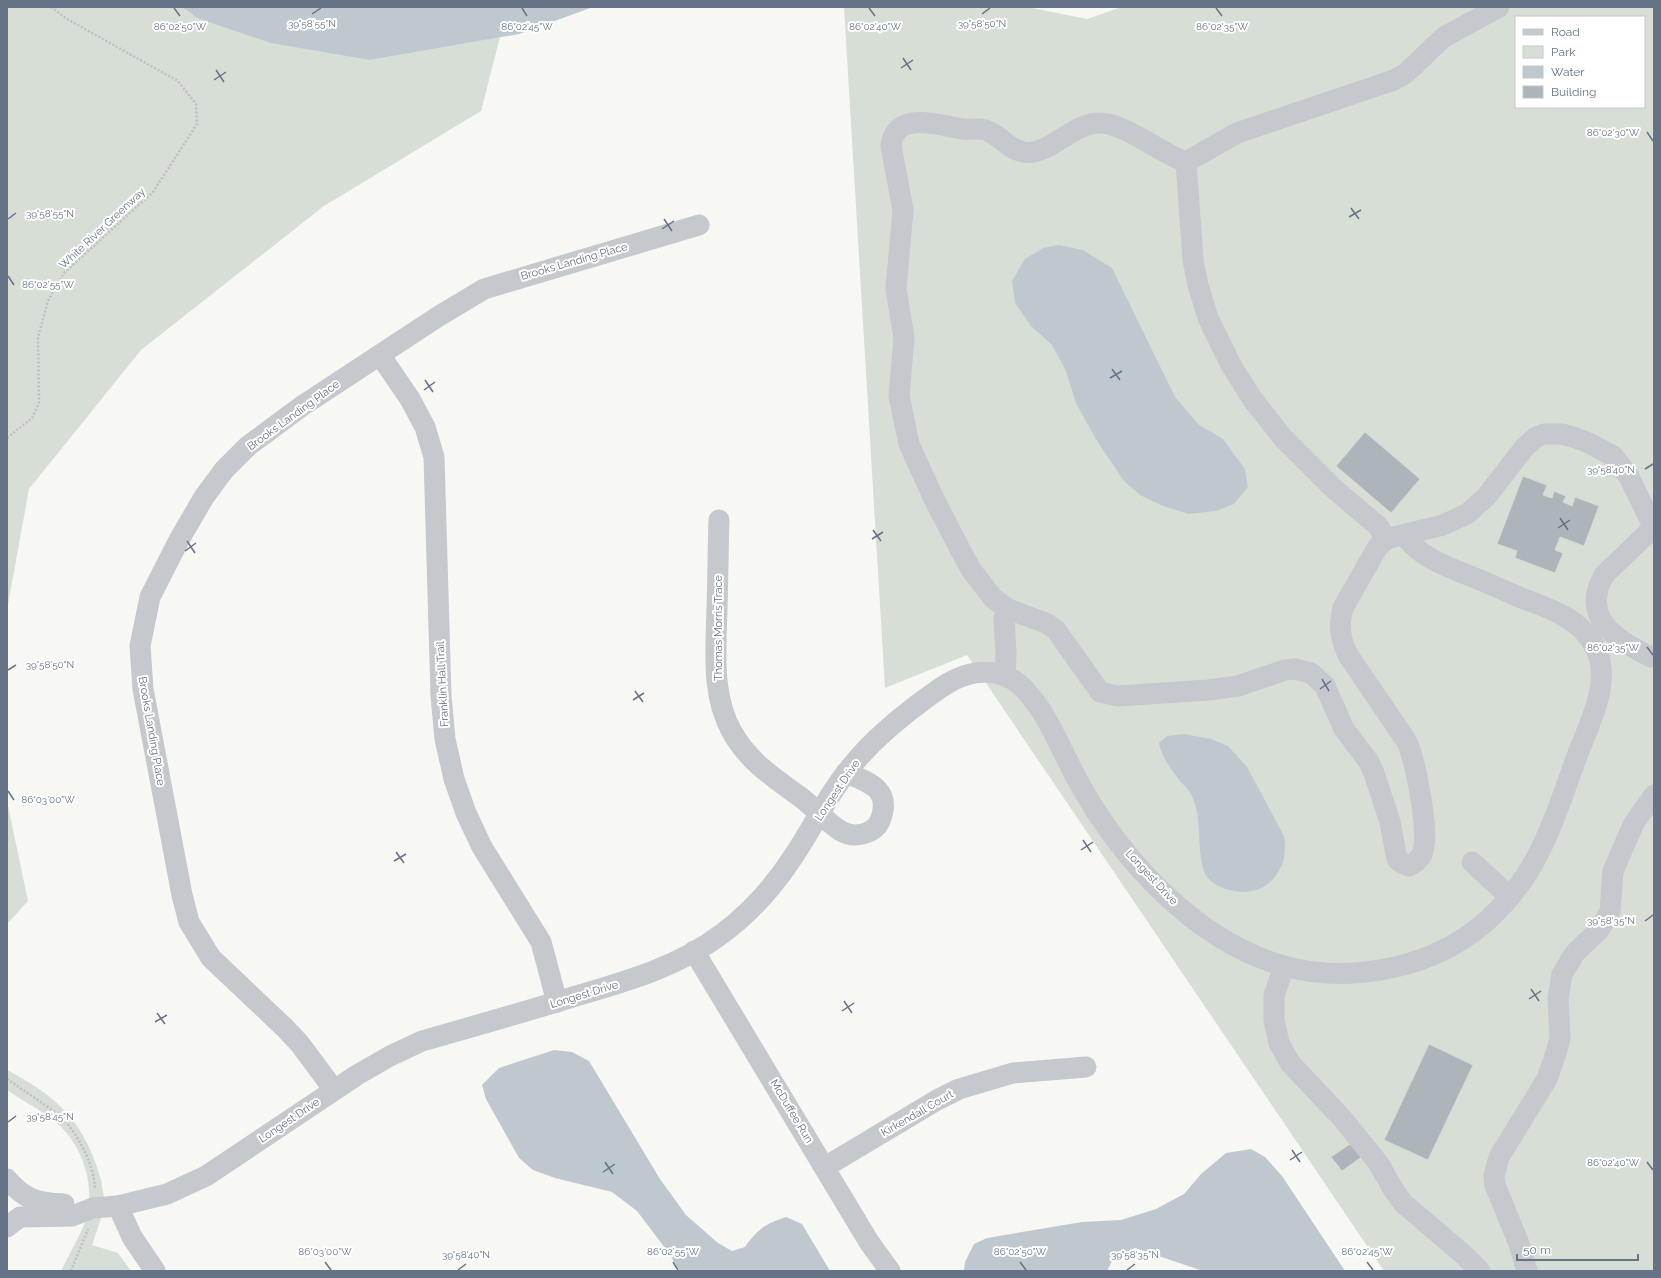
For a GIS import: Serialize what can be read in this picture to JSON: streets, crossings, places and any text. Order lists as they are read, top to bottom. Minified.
{"streets":{"street":["Brooks Landing Place","Thomas Morris Trace","Franklin Hall Trail","Longest Drive","McDuffee Run","Kirkendall Court"],"path":["White River Greenway"]},"crossings":[["Brooks Landing Place","Franklin Hall Trail"],["Brooks Landing Place","Longest Drive"],["Thomas Morris Trace","Longest Drive"],["Franklin Hall Trail","Longest Drive"],["Longest Drive","McDuffee Run"],["McDuffee Run","Kirkendall Court"]],"legend":["Road","Park","Water","Building"],"scale_bar":"50 m","coordinates":["39°58'55\"N","39°58'50\"N","86°02'50\"W","86°02'45\"W","86°02'40\"W","86°02'35\"W","86°02'30\"W","86°02'55\"W","39°58'40\"N","86°03'00\"W","39°58'35\"N","39°58'45\"N"]}
